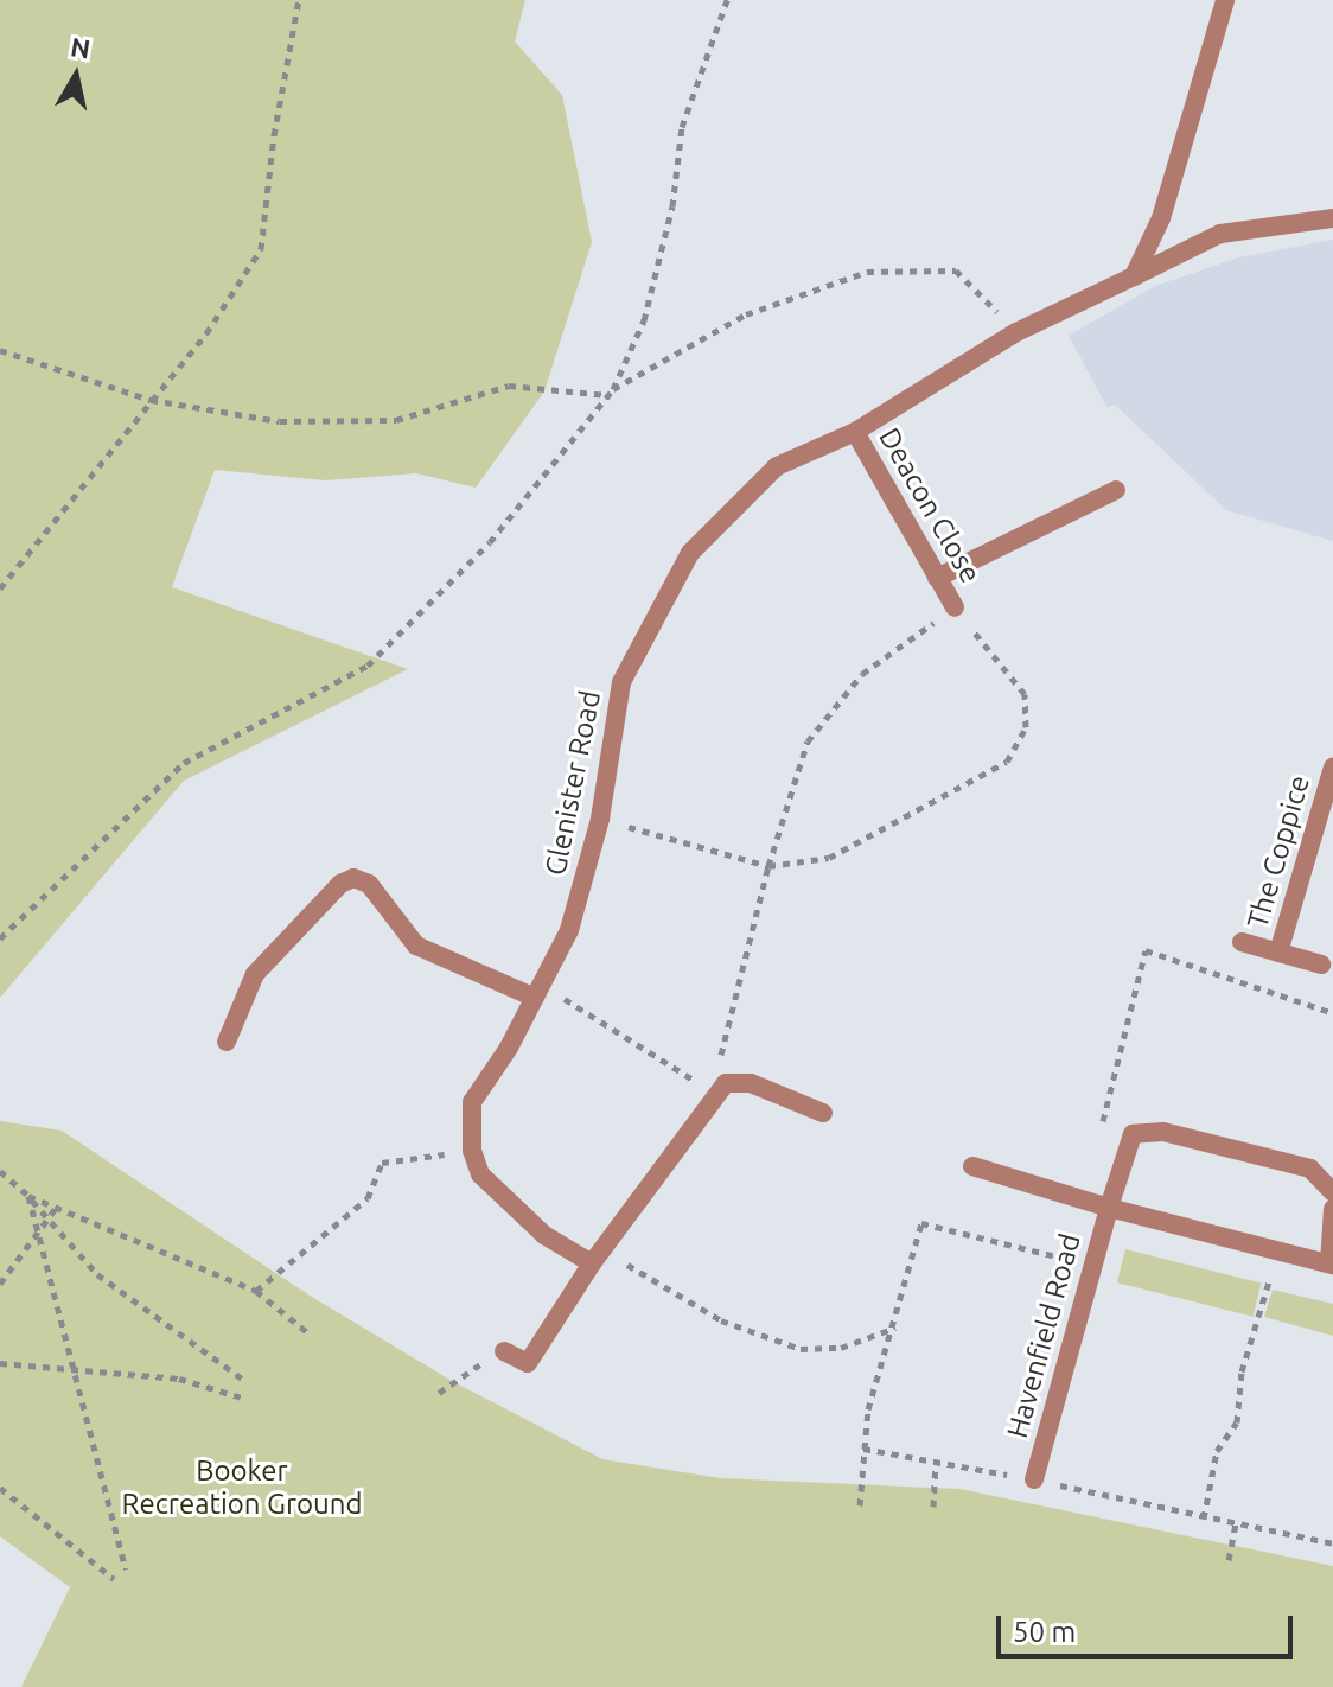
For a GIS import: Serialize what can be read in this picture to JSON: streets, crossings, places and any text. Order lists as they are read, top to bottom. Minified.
{"streets":{"street":["Deacon Close","Glenister Road","The Coppice","Havenfield Road"]},"crossings":[["Deacon Close","Glenister Road"]],"parks":["Booker Recreation Ground"],"scale_bar":"50 m","north":"top"}
